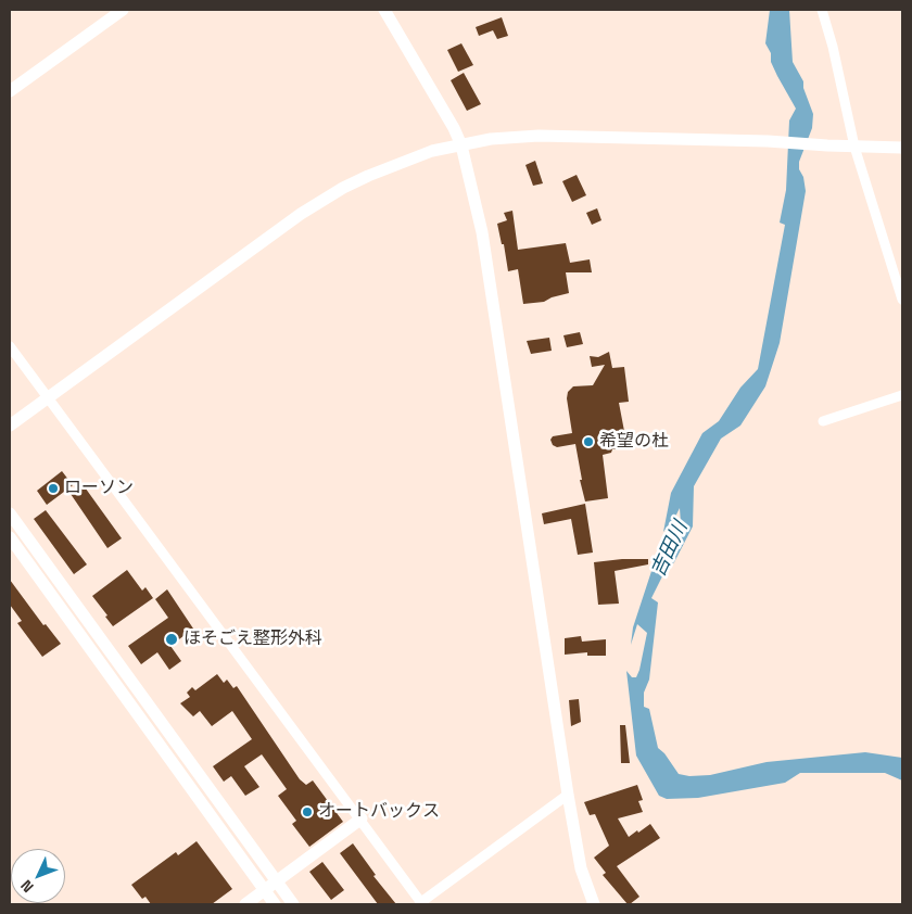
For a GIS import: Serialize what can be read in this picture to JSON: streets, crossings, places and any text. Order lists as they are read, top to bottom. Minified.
{"water":["吉田川"],"places":["希望の杜","ローソン","ほそごえ整形外科","オートバックス"],"north":"bottom left"}
